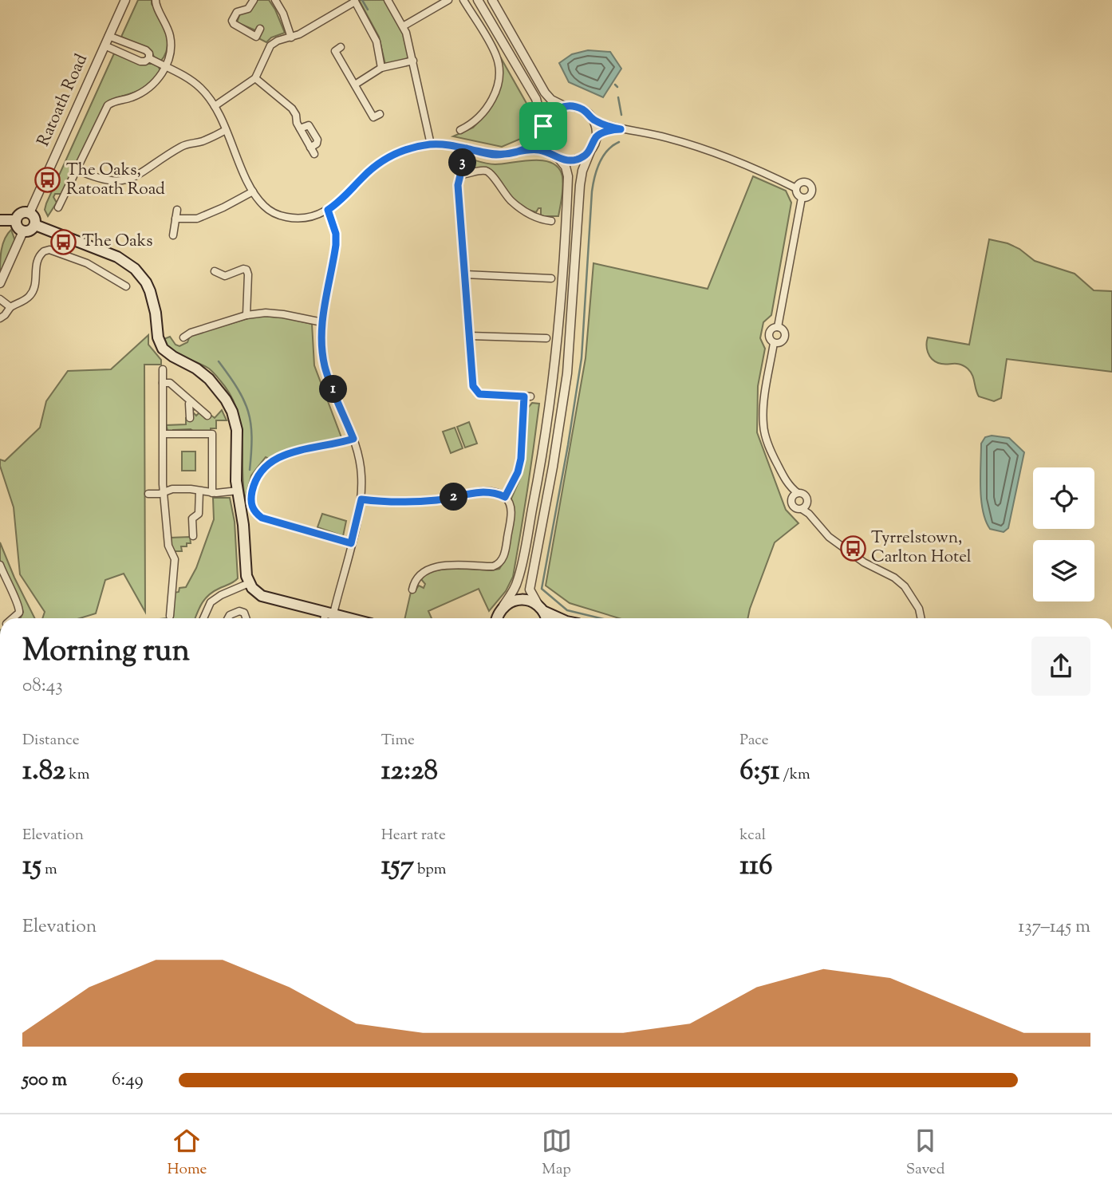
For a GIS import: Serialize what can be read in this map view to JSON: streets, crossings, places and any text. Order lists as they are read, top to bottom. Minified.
{"streets":{"street":["Ratoath Road"]},"places":{"bus stop":["The Oaks, Ratoath Road","The Oaks","Tyrrelstown, Carlton Hotel"]},"page":{"pins":["3","1","2"],"heading":["Morning run","08:43"],"stats":[["Distance","1.82 km"],["Time","12:28"],["Pace","6:51 /km"],["Elevation","15 m"],["Heart rate","157 bpm"],["kcal","116"]],"chart":["Elevation","137–145 m"],"list":[{"name":"500 m","note":"6:49"}],"tabs":["Home","Map","Saved"]}}
